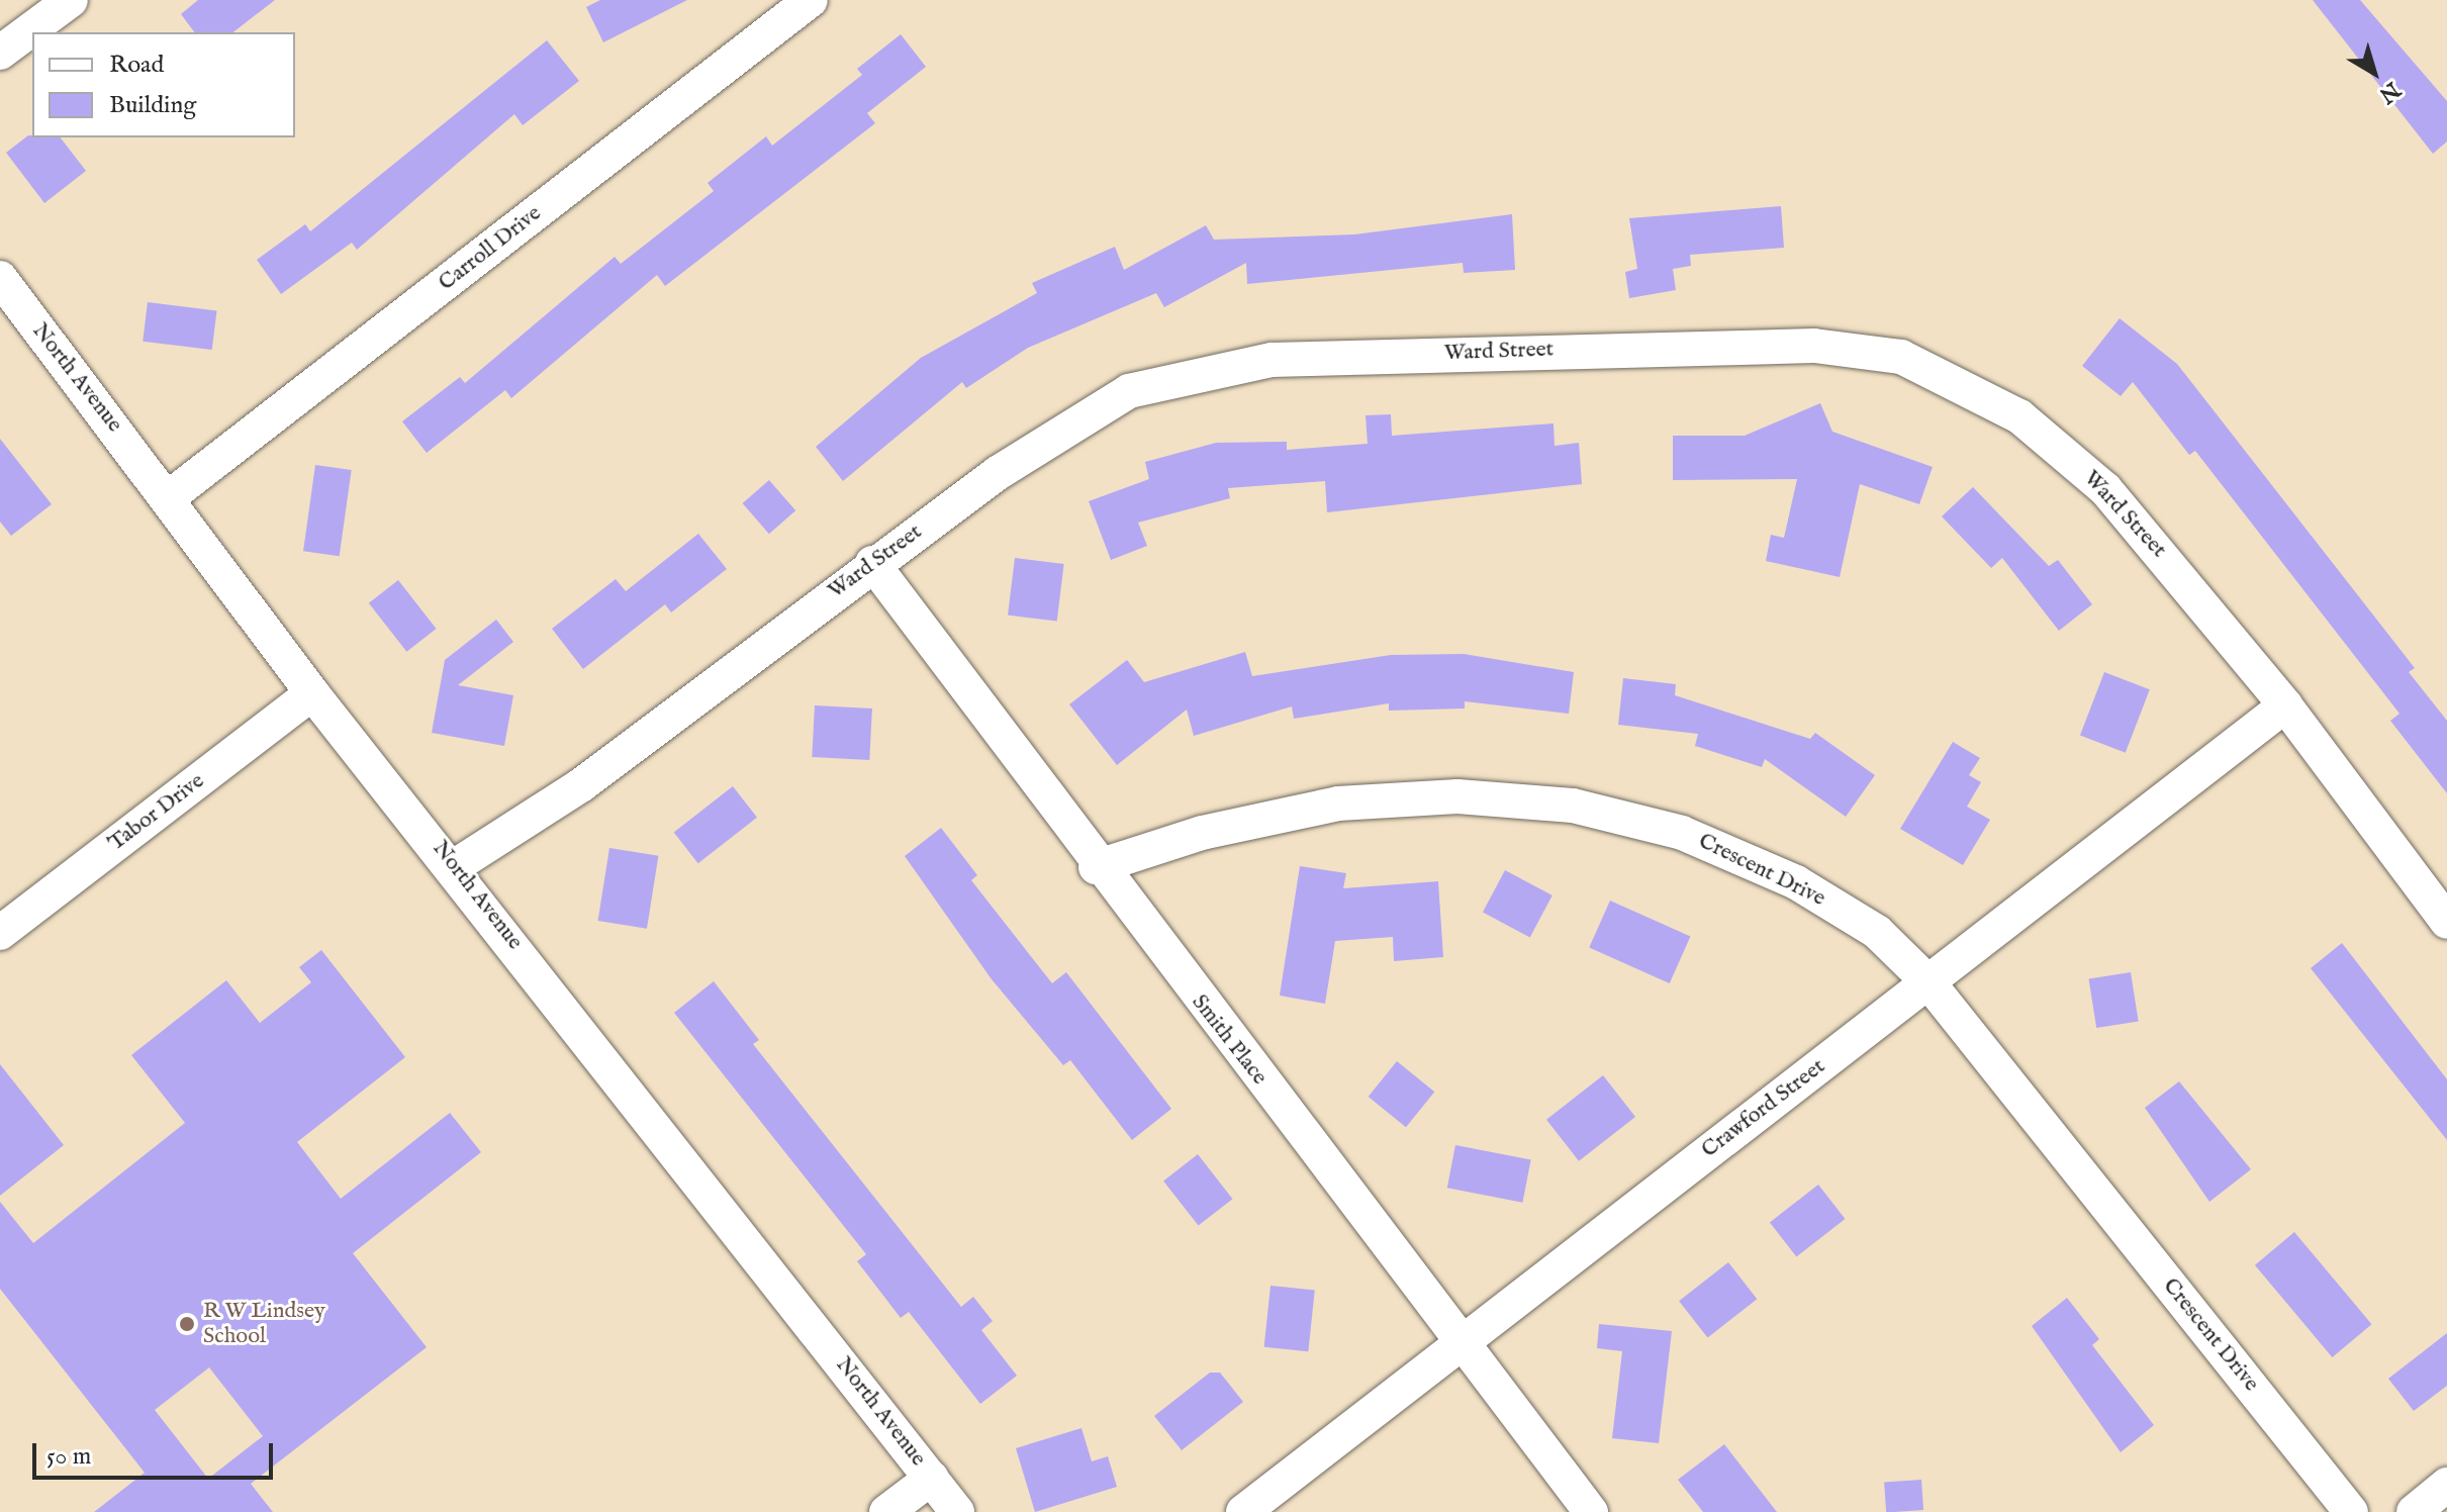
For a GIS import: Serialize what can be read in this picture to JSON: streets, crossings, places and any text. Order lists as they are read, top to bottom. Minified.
{"streets":{"street":["Carroll Drive","Ward Street","North Avenue","Tabor Drive","Crescent Drive","Smith Place","Crawford Street"]},"crossings":[["Carroll Drive","North Avenue"],["Ward Street","North Avenue"],["Ward Street","Smith Place"],["Ward Street","Crawford Street"],["North Avenue","Tabor Drive"],["Crescent Drive","Smith Place"],["Crescent Drive","Crawford Street"],["Smith Place","Crawford Street"]],"places":["R W Lindsey School"],"legend":["Road","Building"],"scale_bar":"50 m","north":"bottom right"}
